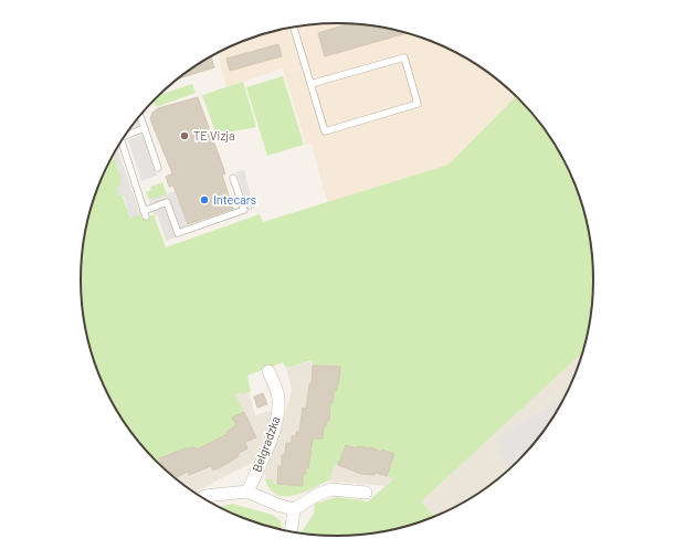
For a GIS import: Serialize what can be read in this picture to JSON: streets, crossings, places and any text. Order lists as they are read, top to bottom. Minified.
{"streets":{"street":["Belgradzka"]},"places":["TE Vizja","Intecars"]}
